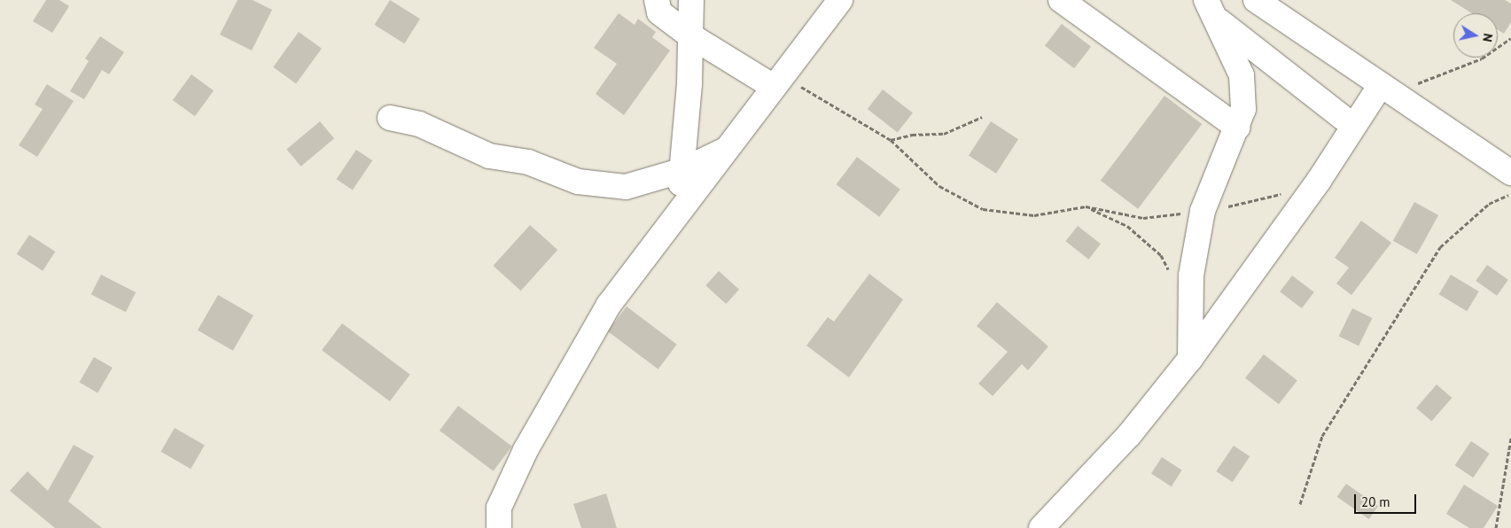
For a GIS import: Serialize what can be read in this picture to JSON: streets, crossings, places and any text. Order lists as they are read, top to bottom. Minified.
{"scale_bar":"20 m","north":"right"}
